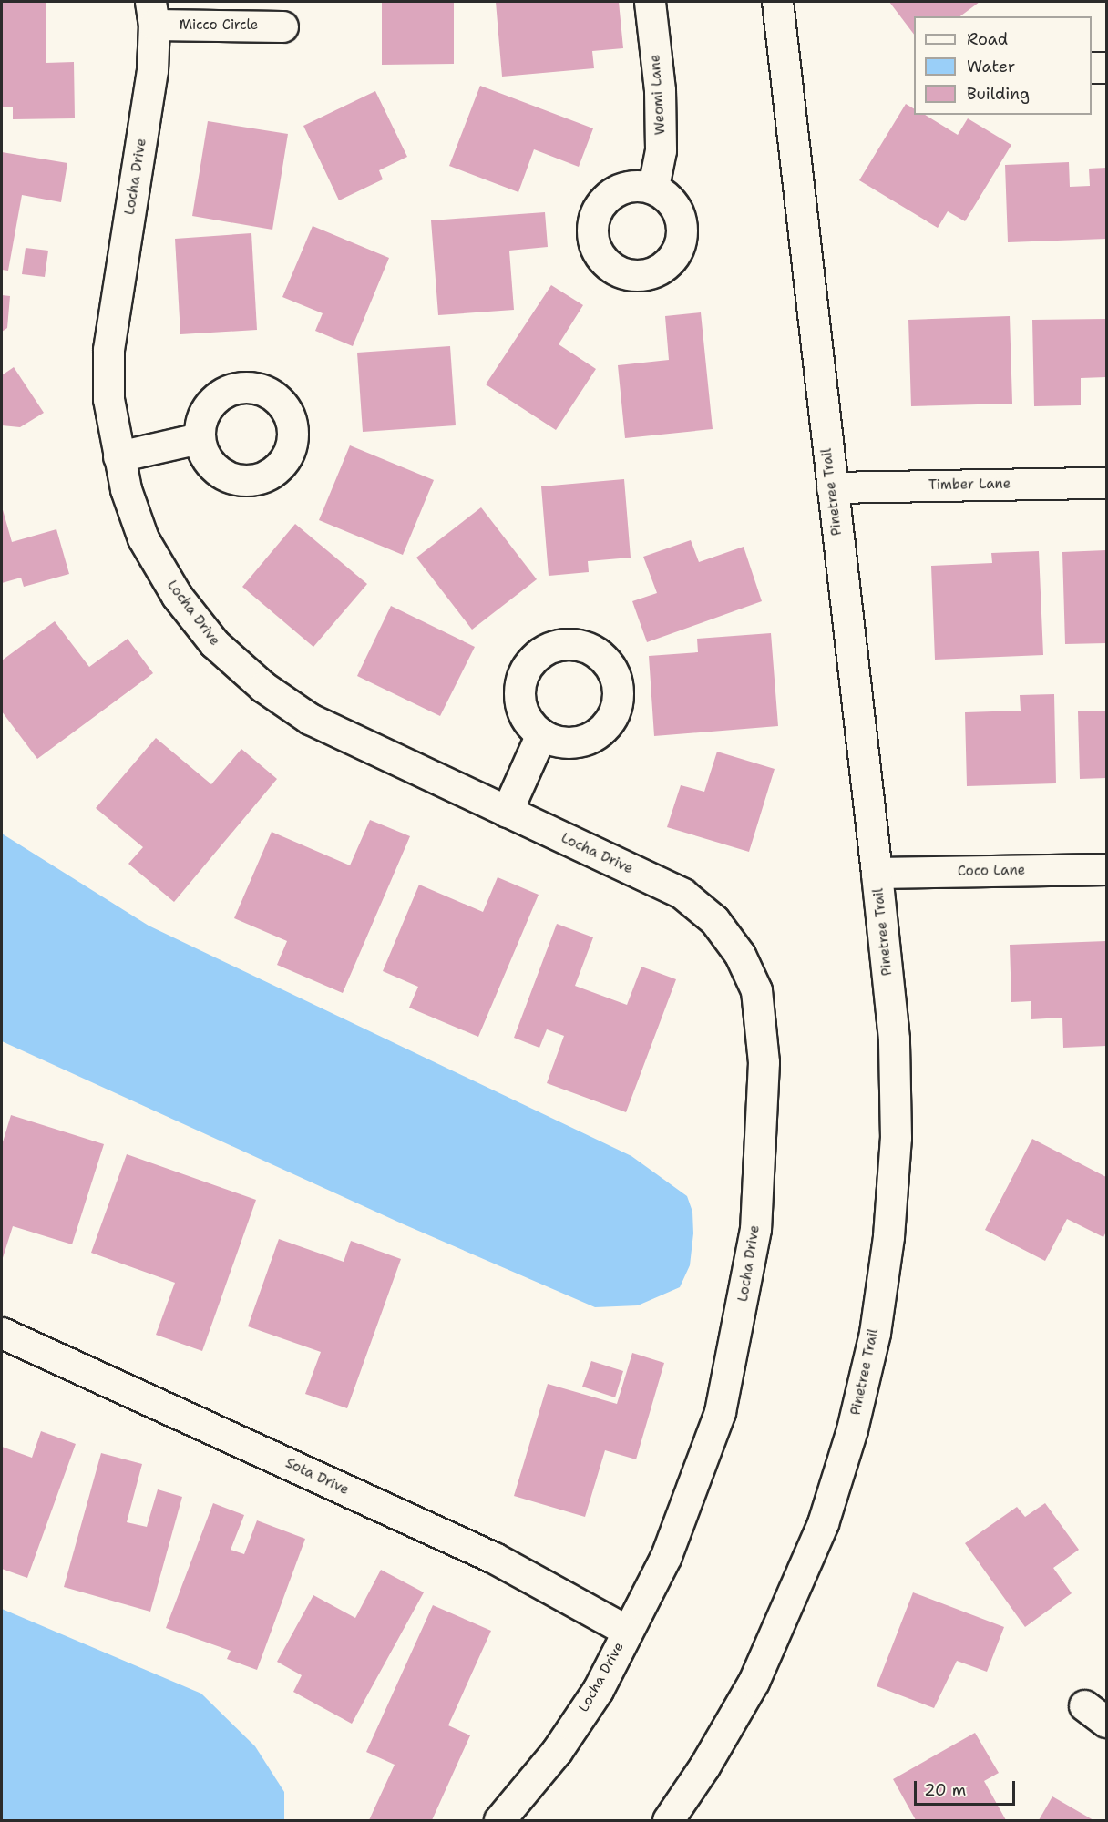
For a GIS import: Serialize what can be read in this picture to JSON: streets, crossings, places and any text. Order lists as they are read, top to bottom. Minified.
{"streets":{"street":["Micco Circle","Weomi Lane","Locha Drive","Timber Lane","Pinetree Trail","Coco Lane","Sota Drive"]},"crossings":[["Micco Circle","Locha Drive"],["Locha Drive","Sota Drive"],["Timber Lane","Pinetree Trail"],["Pinetree Trail","Coco Lane"]],"legend":["Road","Water","Building"],"scale_bar":"20 m"}
